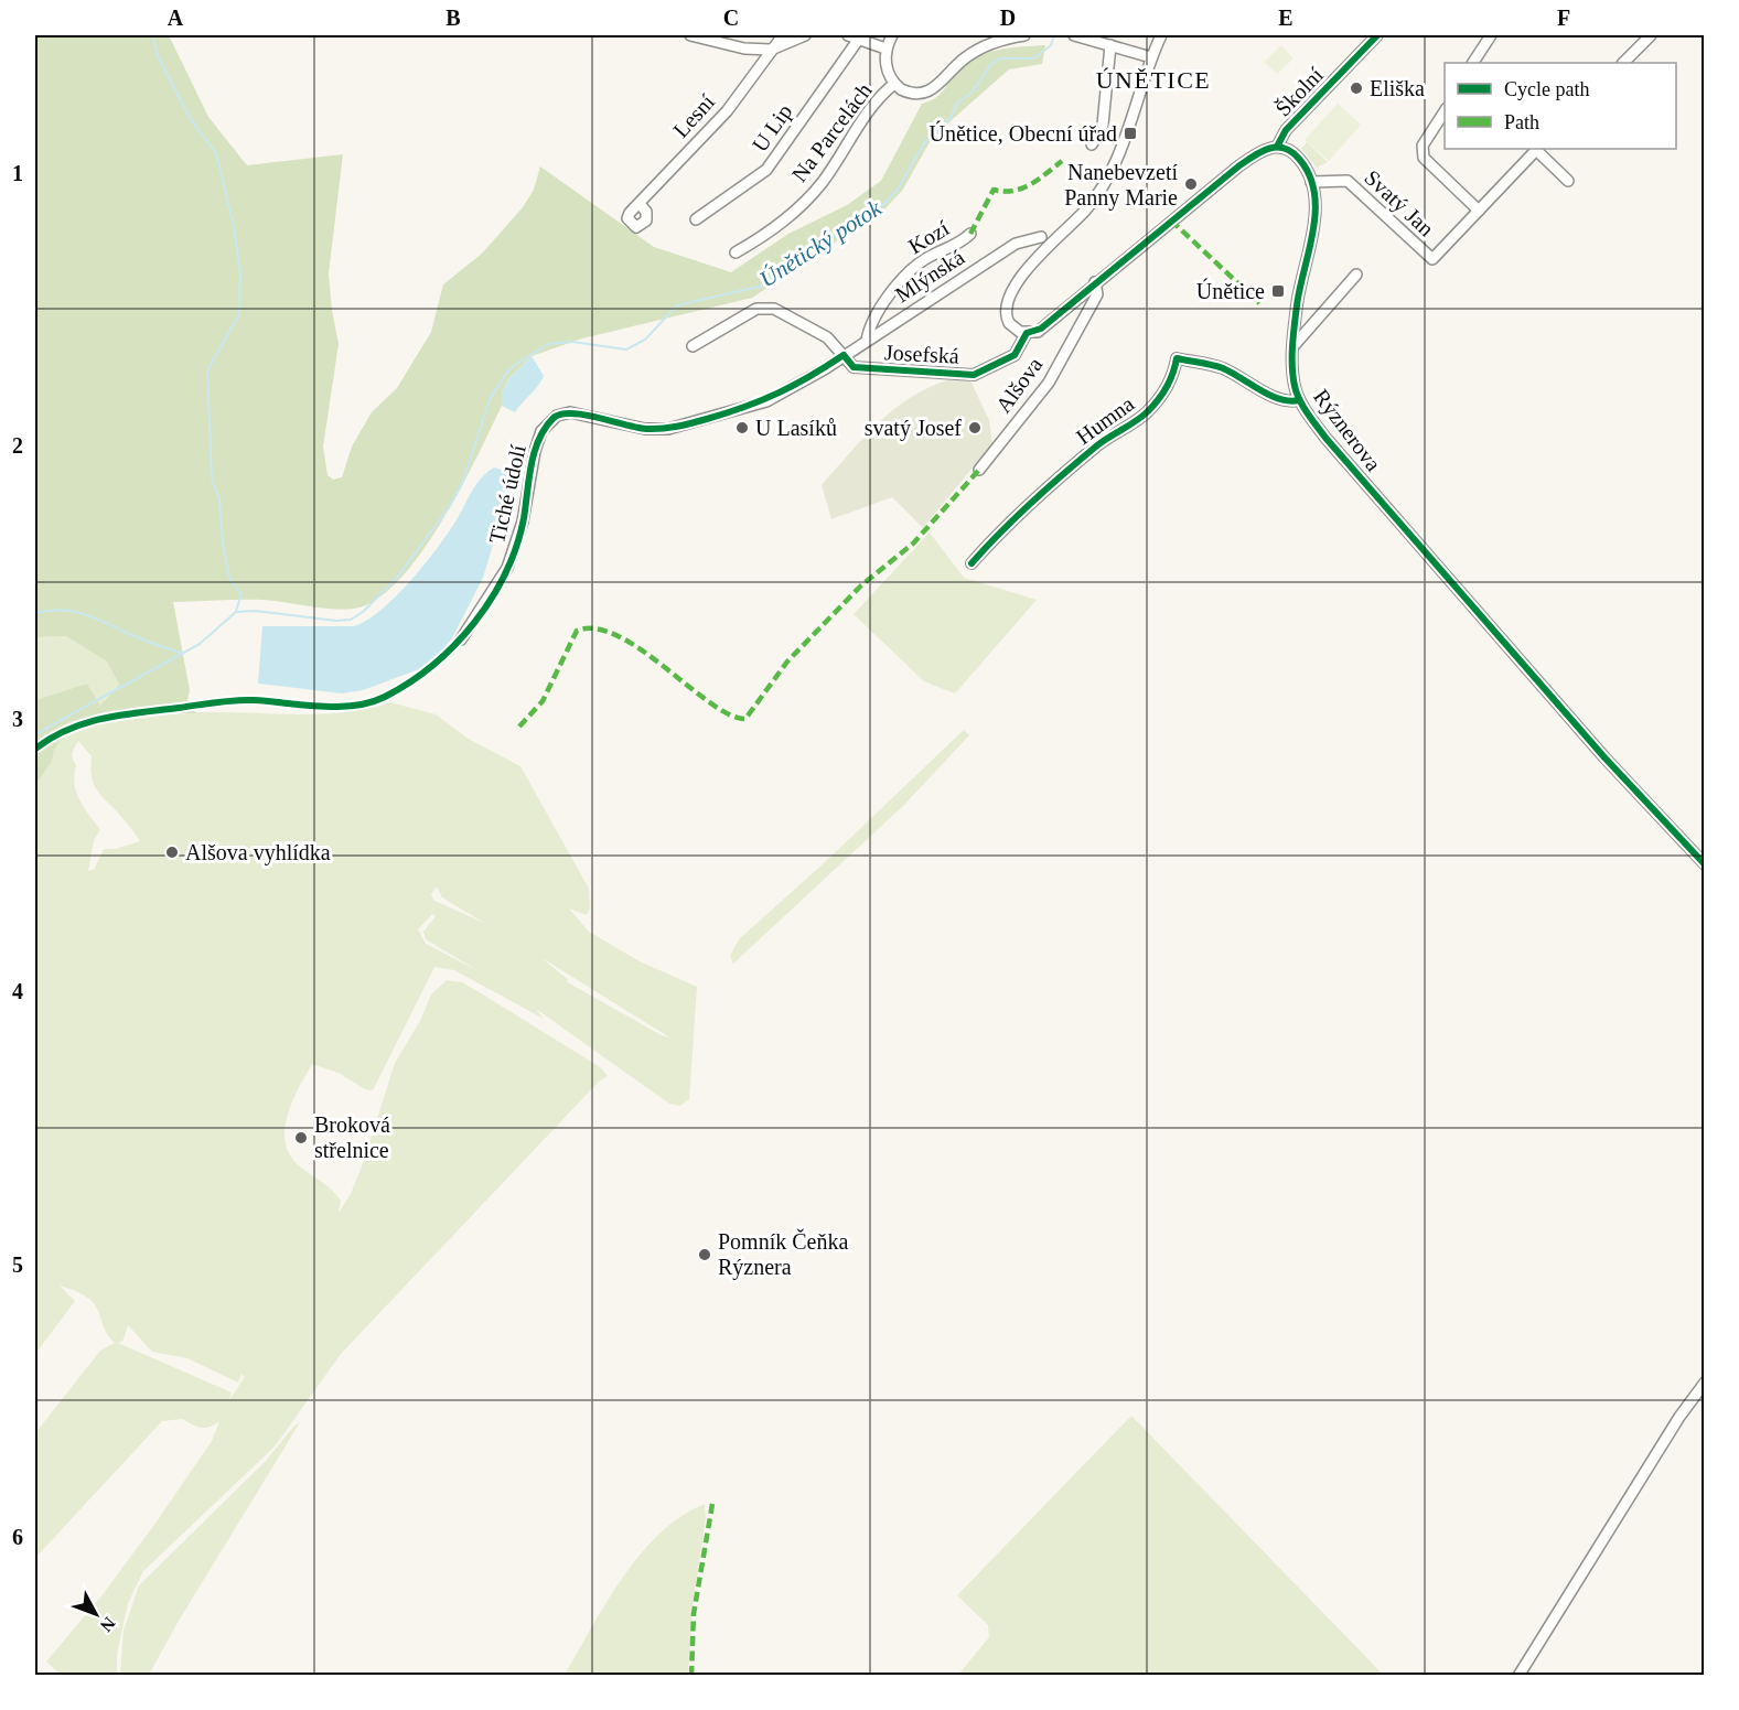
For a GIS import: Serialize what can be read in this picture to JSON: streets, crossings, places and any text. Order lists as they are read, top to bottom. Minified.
{"streets":{"street":["Školní","Lesní","U Lip","Na Parcelách","Svatý Jan","Kozí","Mlýnská","Josefská","Alšova","Humna","Rýznerova","Tiché údolí"]},"crossings":[["Školní","Rýznerova"],["Svatý Jan","Rýznerova"],["Kozí","Mlýnská"],["Mlýnská","Josefská"],["Mlýnská","Tiché údolí"],["Josefská","Tiché údolí"],["Humna","Rýznerova"]],"districts":["ÚNĚTICE"],"water":["Únětický potok"],"places":{"other":["Eliška","Nanebevzetí Panny Marie","U Lasíků","svatý Josef","Alšova vyhlídka","Broková střelnice","Pomník Čeňka Rýznera"],"transit":["Únětice, Obecní úřad","Únětice"]},"legend":["Cycle path","Path"],"north":"bottom right","grid":{"columns":["A","B","C","D","E","F"],"rows":["1","2","3","4","5","6"]}}
